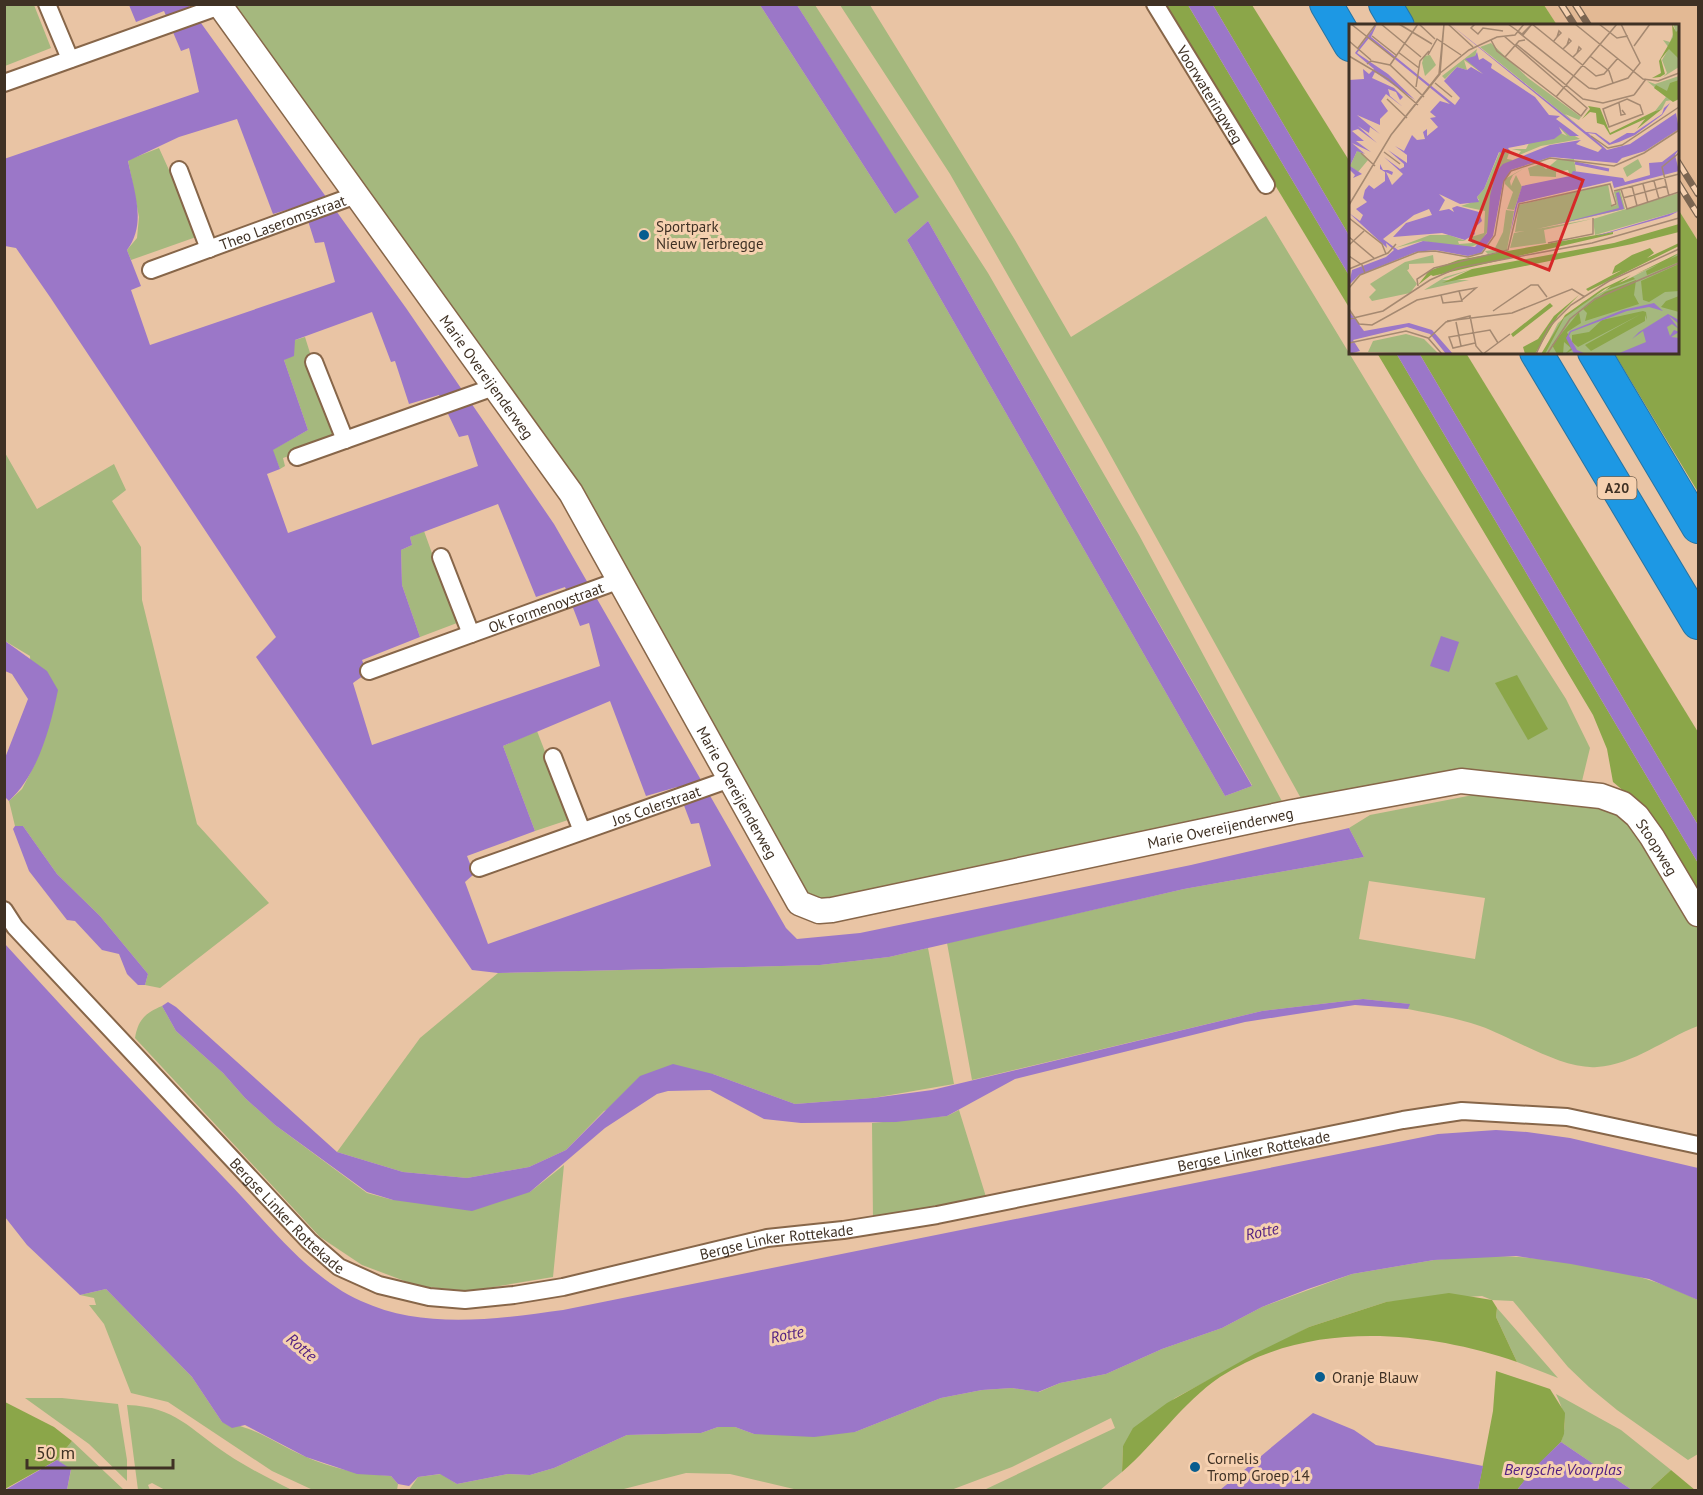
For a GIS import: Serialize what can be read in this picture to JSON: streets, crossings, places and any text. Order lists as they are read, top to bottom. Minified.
{"streets":{"highway":["A20"],"street":["Voorwateringweg","Theo Laseromsstraat","Marie Overeijenderweg","Ok Formenoystraat","Jos Colerstraat","Stoopweg","Bergse Linker Rottekade"]},"crossings":[["Theo Laseromsstraat","Marie Overeijenderweg"],["Marie Overeijenderweg","Ok Formenoystraat"],["Marie Overeijenderweg","Jos Colerstraat"],["Marie Overeijenderweg","Stoopweg"]],"water":["Rotte","Bergsche Voorplas"],"places":["Sportpark Nieuw Terbregge","Oranje Blauw","Cornelis Tromp Groep 14"],"scale_bar":"50 m"}
